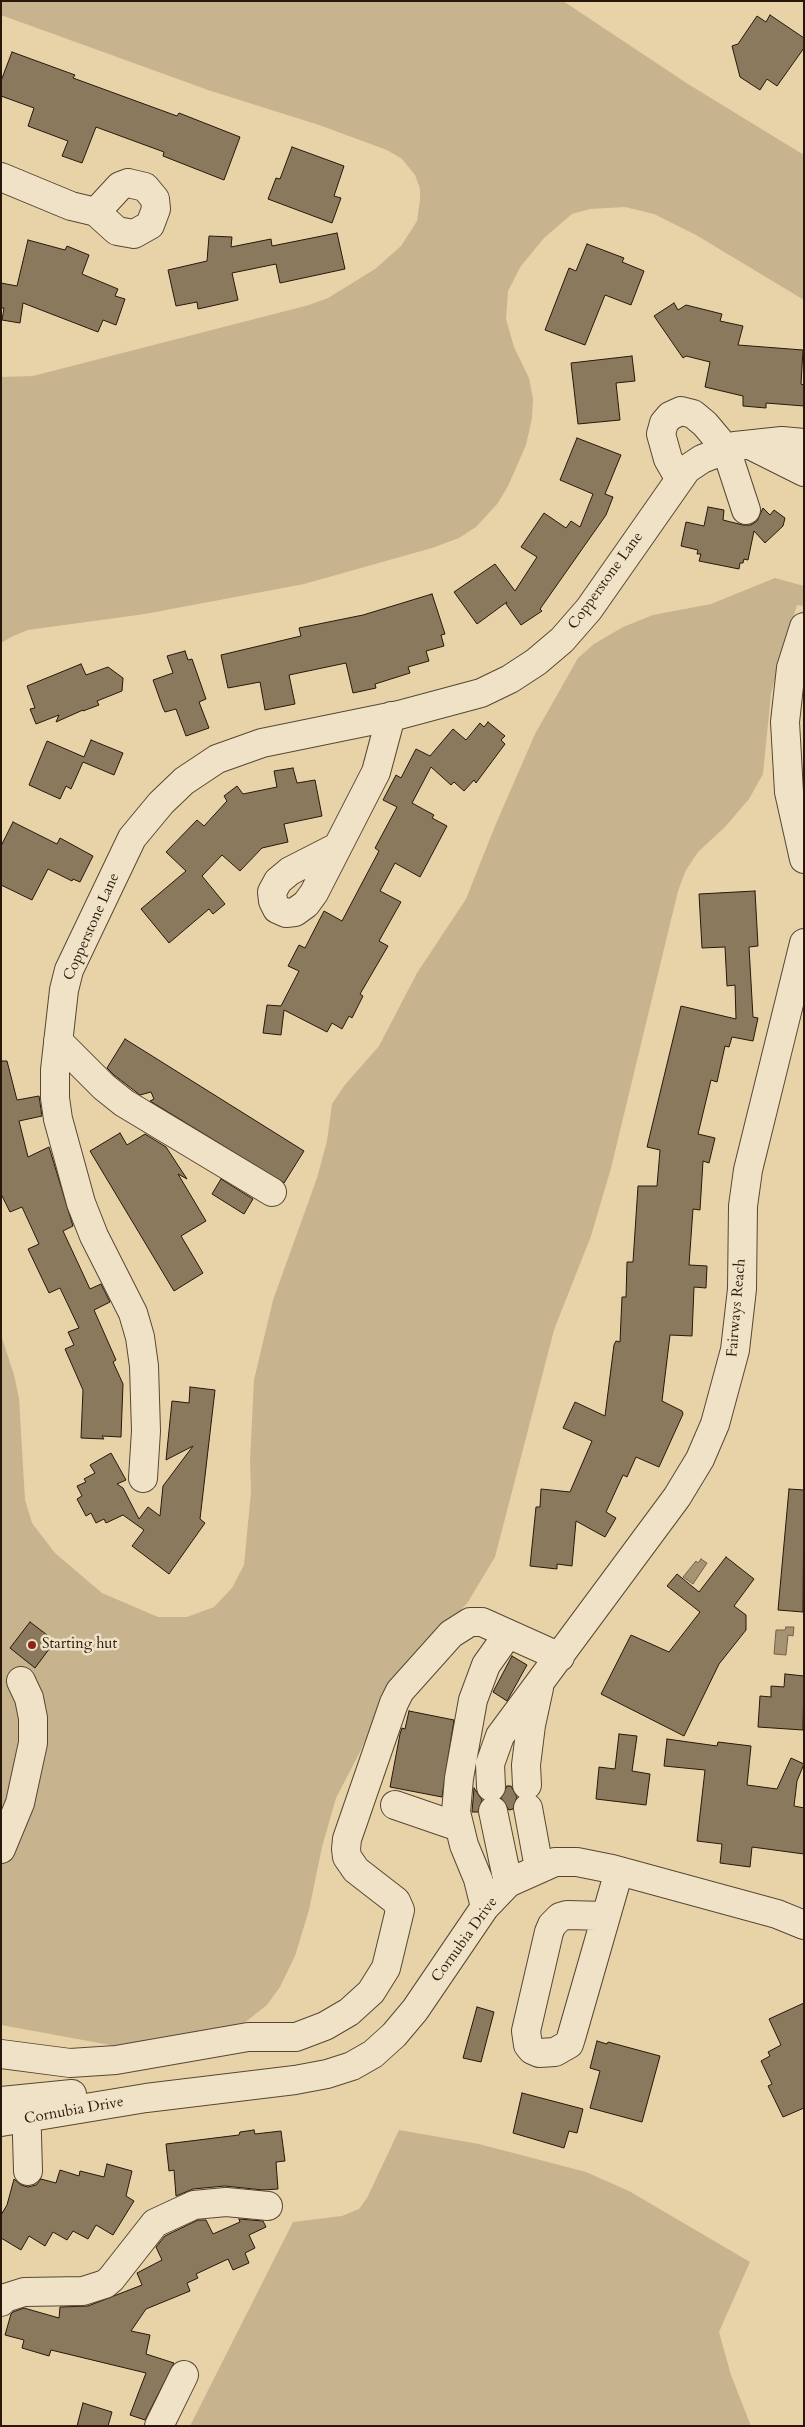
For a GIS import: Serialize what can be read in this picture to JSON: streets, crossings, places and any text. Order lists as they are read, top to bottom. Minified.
{"streets":{"street":["Copperstone Lane","Fairways Reach","Cornubia Drive"]},"crossings":[["Fairways Reach","Cornubia Drive"]],"places":["Starting hut"]}
